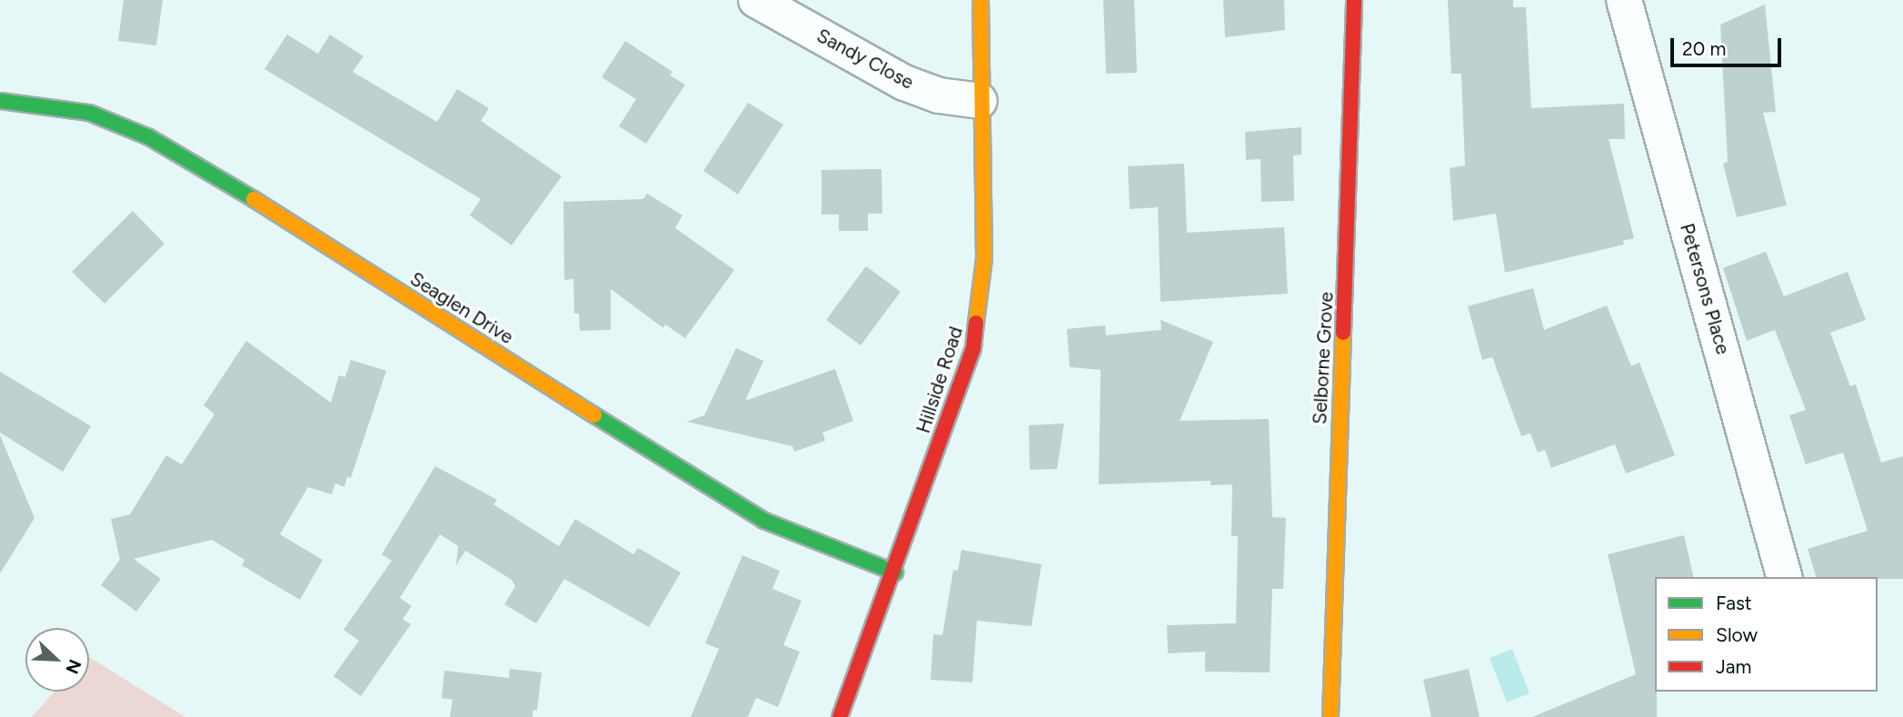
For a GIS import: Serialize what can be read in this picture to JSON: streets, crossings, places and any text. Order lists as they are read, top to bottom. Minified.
{"streets":{"street":["Sandy Close","Petersons Place","Seaglen Drive","Selborne Grove","Hillside Road"]},"crossings":[["Sandy Close","Hillside Road"],["Seaglen Drive","Hillside Road"]],"legend":["Fast","Slow","Jam"],"scale_bar":"20 m","north":"bottom right"}
